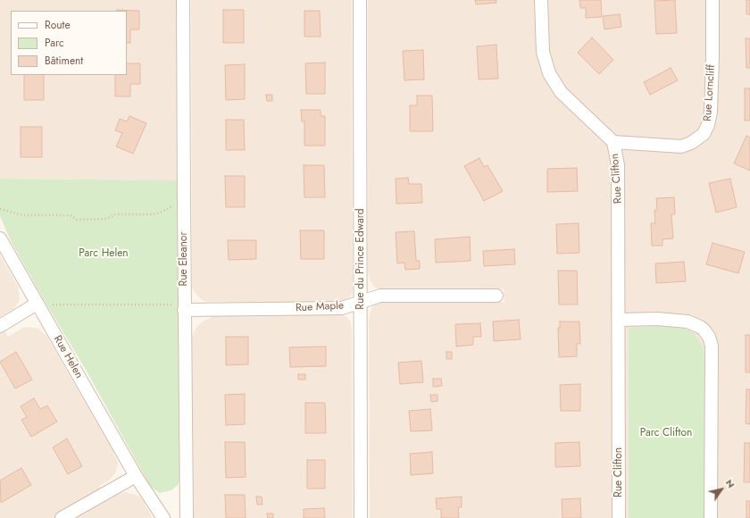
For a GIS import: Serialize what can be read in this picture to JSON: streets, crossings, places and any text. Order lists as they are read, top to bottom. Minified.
{"streets":{"street":["Rue Lorncliff","Rue Clifton","Rue Eleanor","Rue du Prince Edward","Rue Maple","Rue Helen"]},"crossings":[["Rue Lorncliff","Rue Clifton"],["Rue Eleanor","Rue Maple"],["Rue du Prince Edward","Rue Maple"]],"parks":["Parc Helen","Parc Clifton"],"legend":["Route","Parc","Bâtiment"],"north":"top right"}
